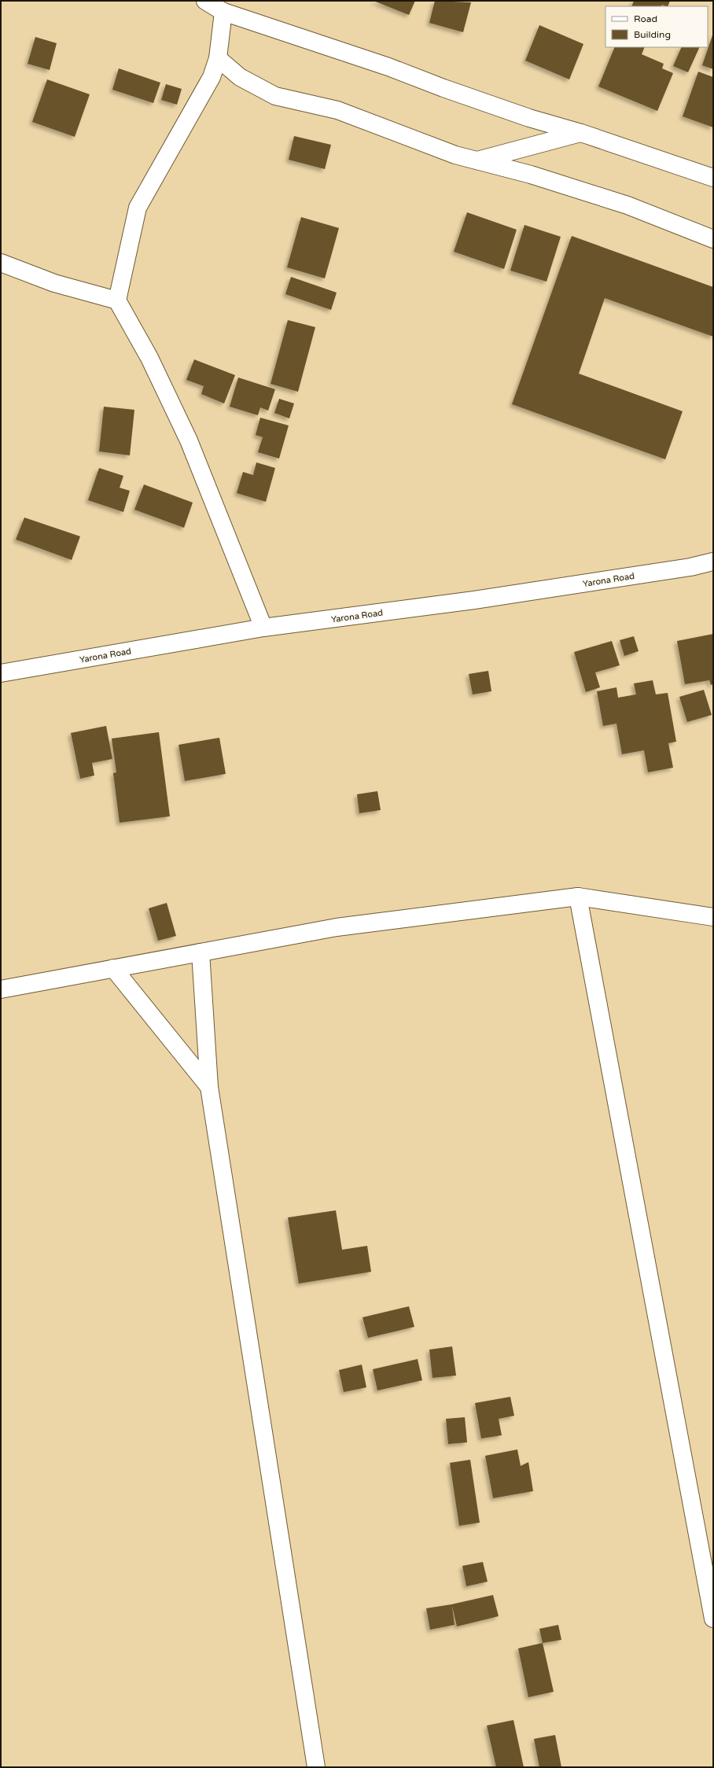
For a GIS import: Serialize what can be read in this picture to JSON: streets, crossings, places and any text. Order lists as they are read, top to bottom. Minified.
{"streets":{"street":["Yarona Road"]},"legend":["Road","Building"]}
